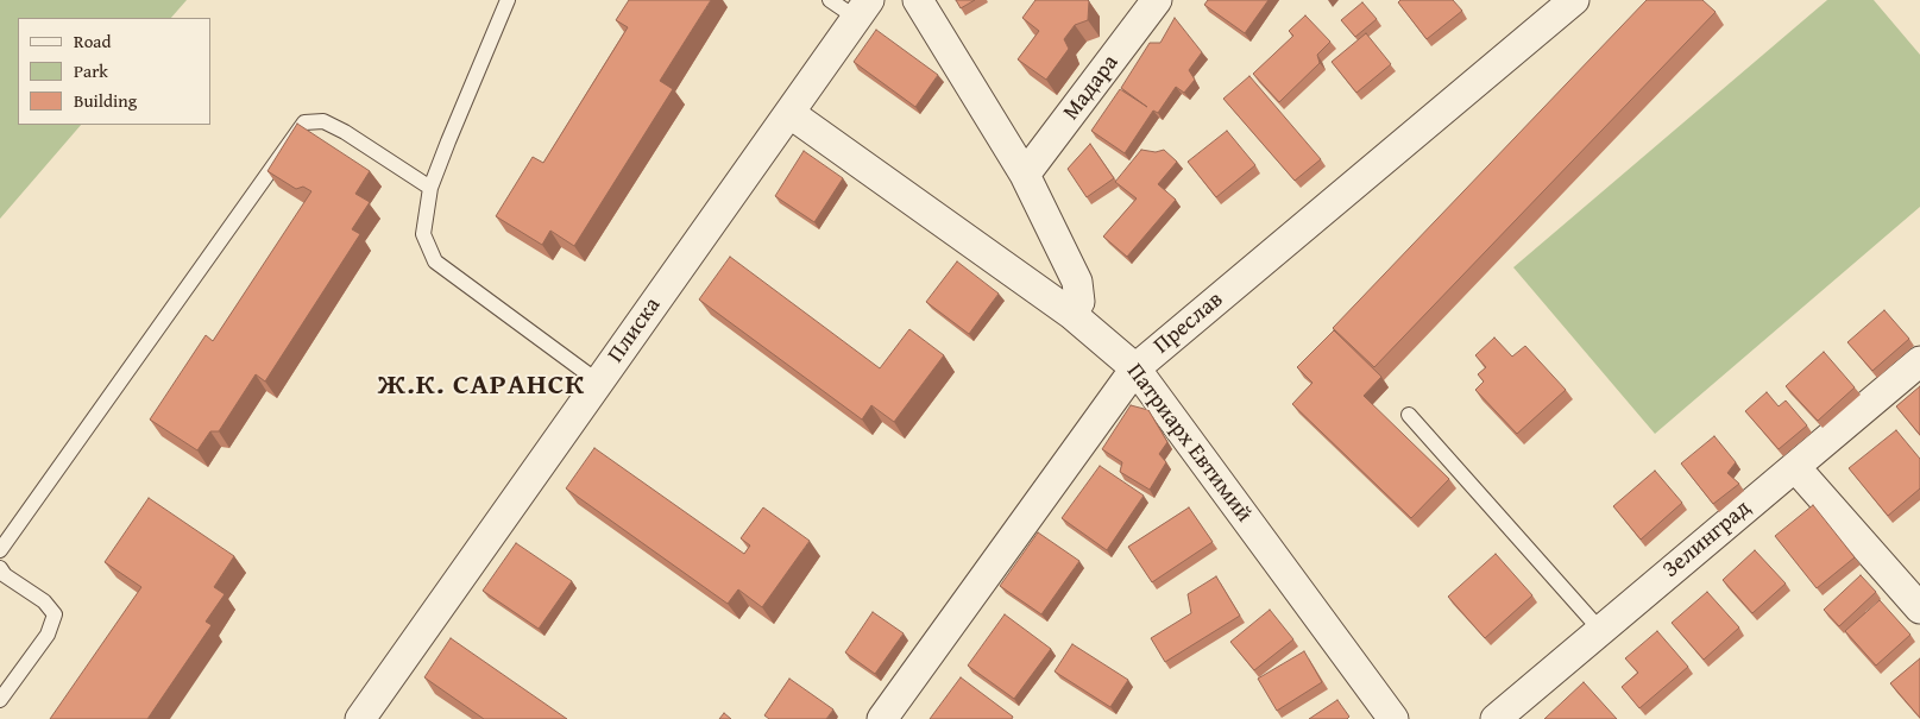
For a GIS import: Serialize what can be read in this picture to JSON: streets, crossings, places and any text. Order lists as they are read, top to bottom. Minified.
{"streets":{"street":["Мадара","Преслав","Плиска","Патриарх Евтимий","Зелинград"]},"crossings":[["Преслав","Патриарх Евтимий"],["Плиска","Патриарх Евтимий"]],"districts":["Ж.К. САРАНСК"],"legend":["Road","Park","Building"]}
